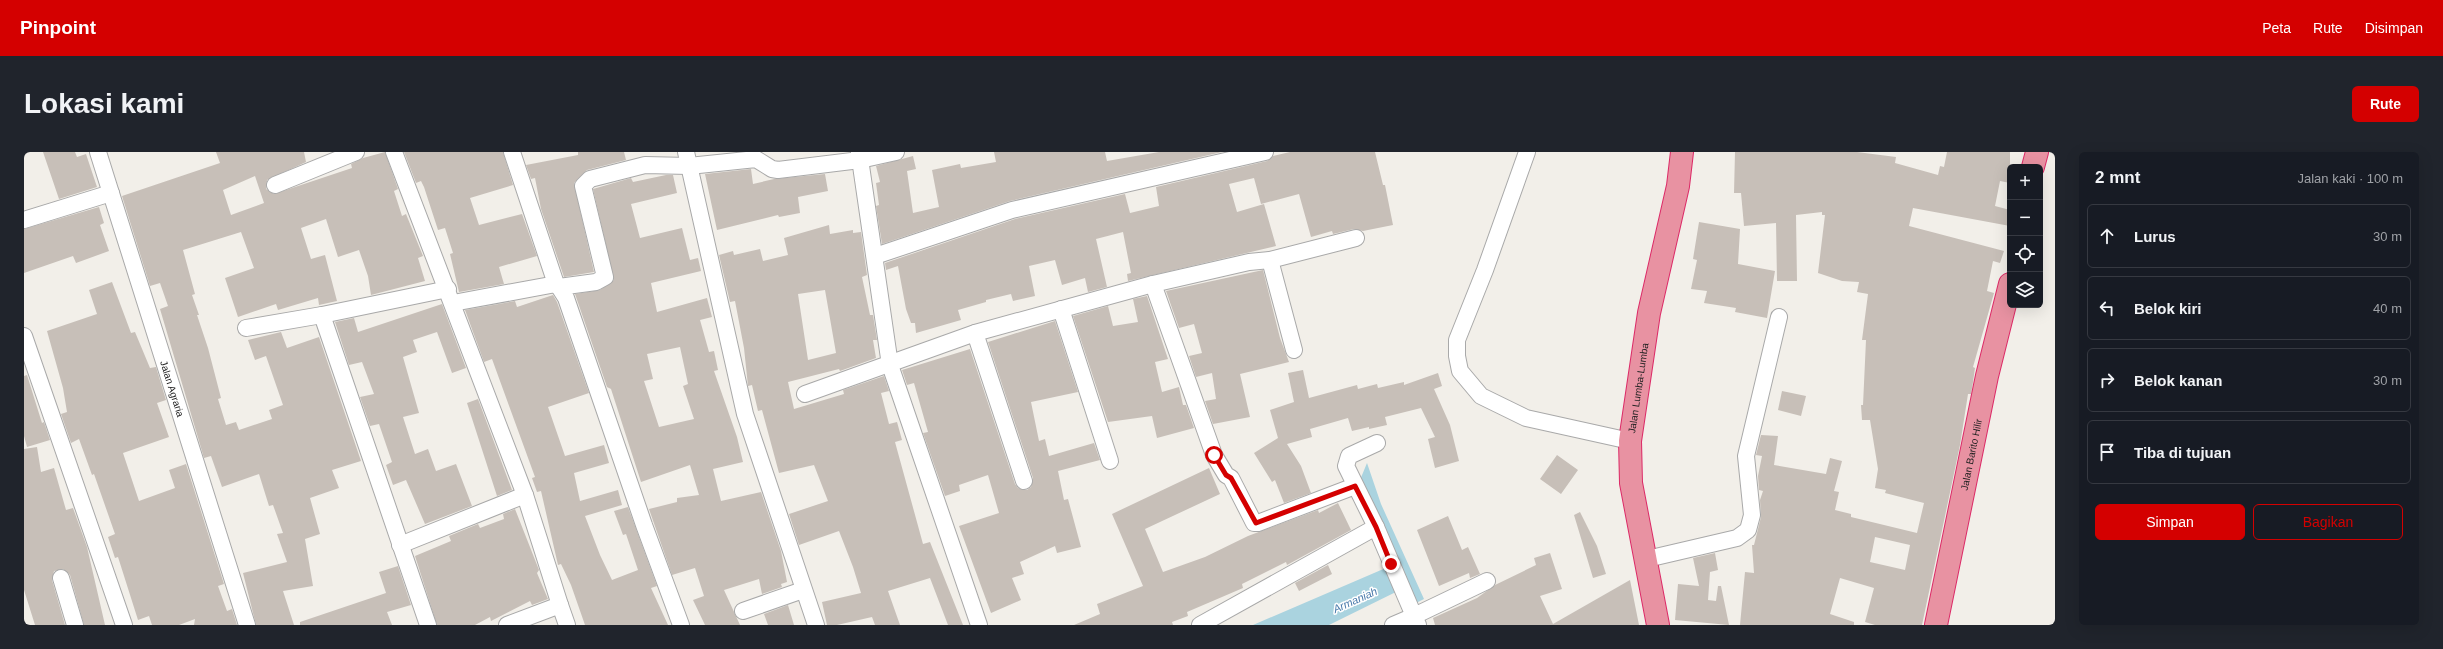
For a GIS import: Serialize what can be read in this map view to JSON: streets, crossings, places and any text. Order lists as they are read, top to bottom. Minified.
{"streets":{"highway":["Jalan Lumba-Lumba","Jalan Barito Hilir"],"street":["Jalan Agraria"]},"water":["Armaniah"],"page":{"header":"Pinpoint","nav":["Peta","Rute","Disimpan"],"buttons":["Rute",["Simpan","Bagikan"]],"title":"Lokasi kami","heading":["2 mnt","Jalan kaki · 100 m"],"map_buttons":["+","−"],"list":[["Lurus","30 m"],["Belok kiri","40 m"],["Belok kanan","30 m"],"Tiba di tujuan"]}}
